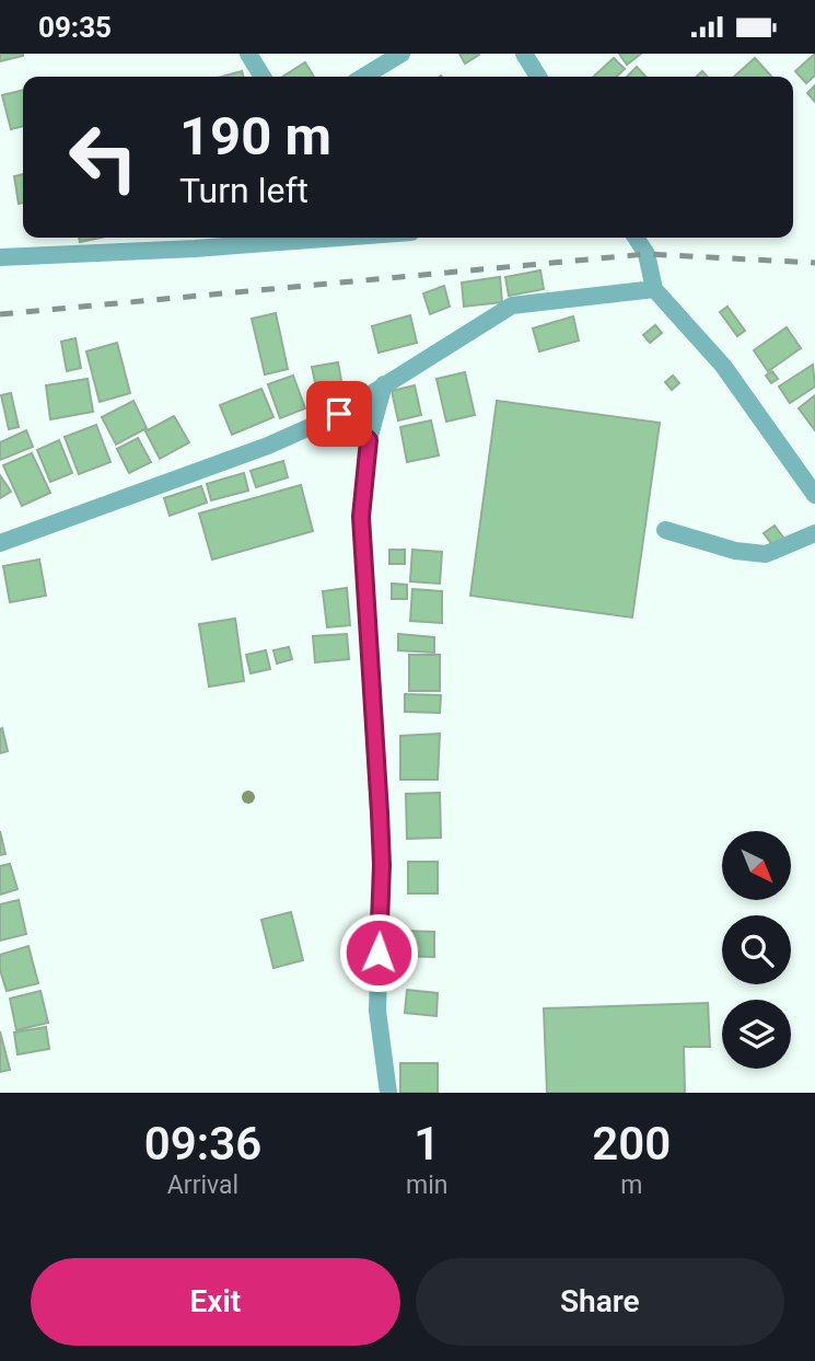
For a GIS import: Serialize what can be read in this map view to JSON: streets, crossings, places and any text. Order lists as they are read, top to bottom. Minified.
{"north":"bottom right","page":{"status":"09:35","turn":["190 m","Turn left"],"eta":["09:36","Arrival","1","min","200","m"],"buttons":["Exit","Share"]}}
